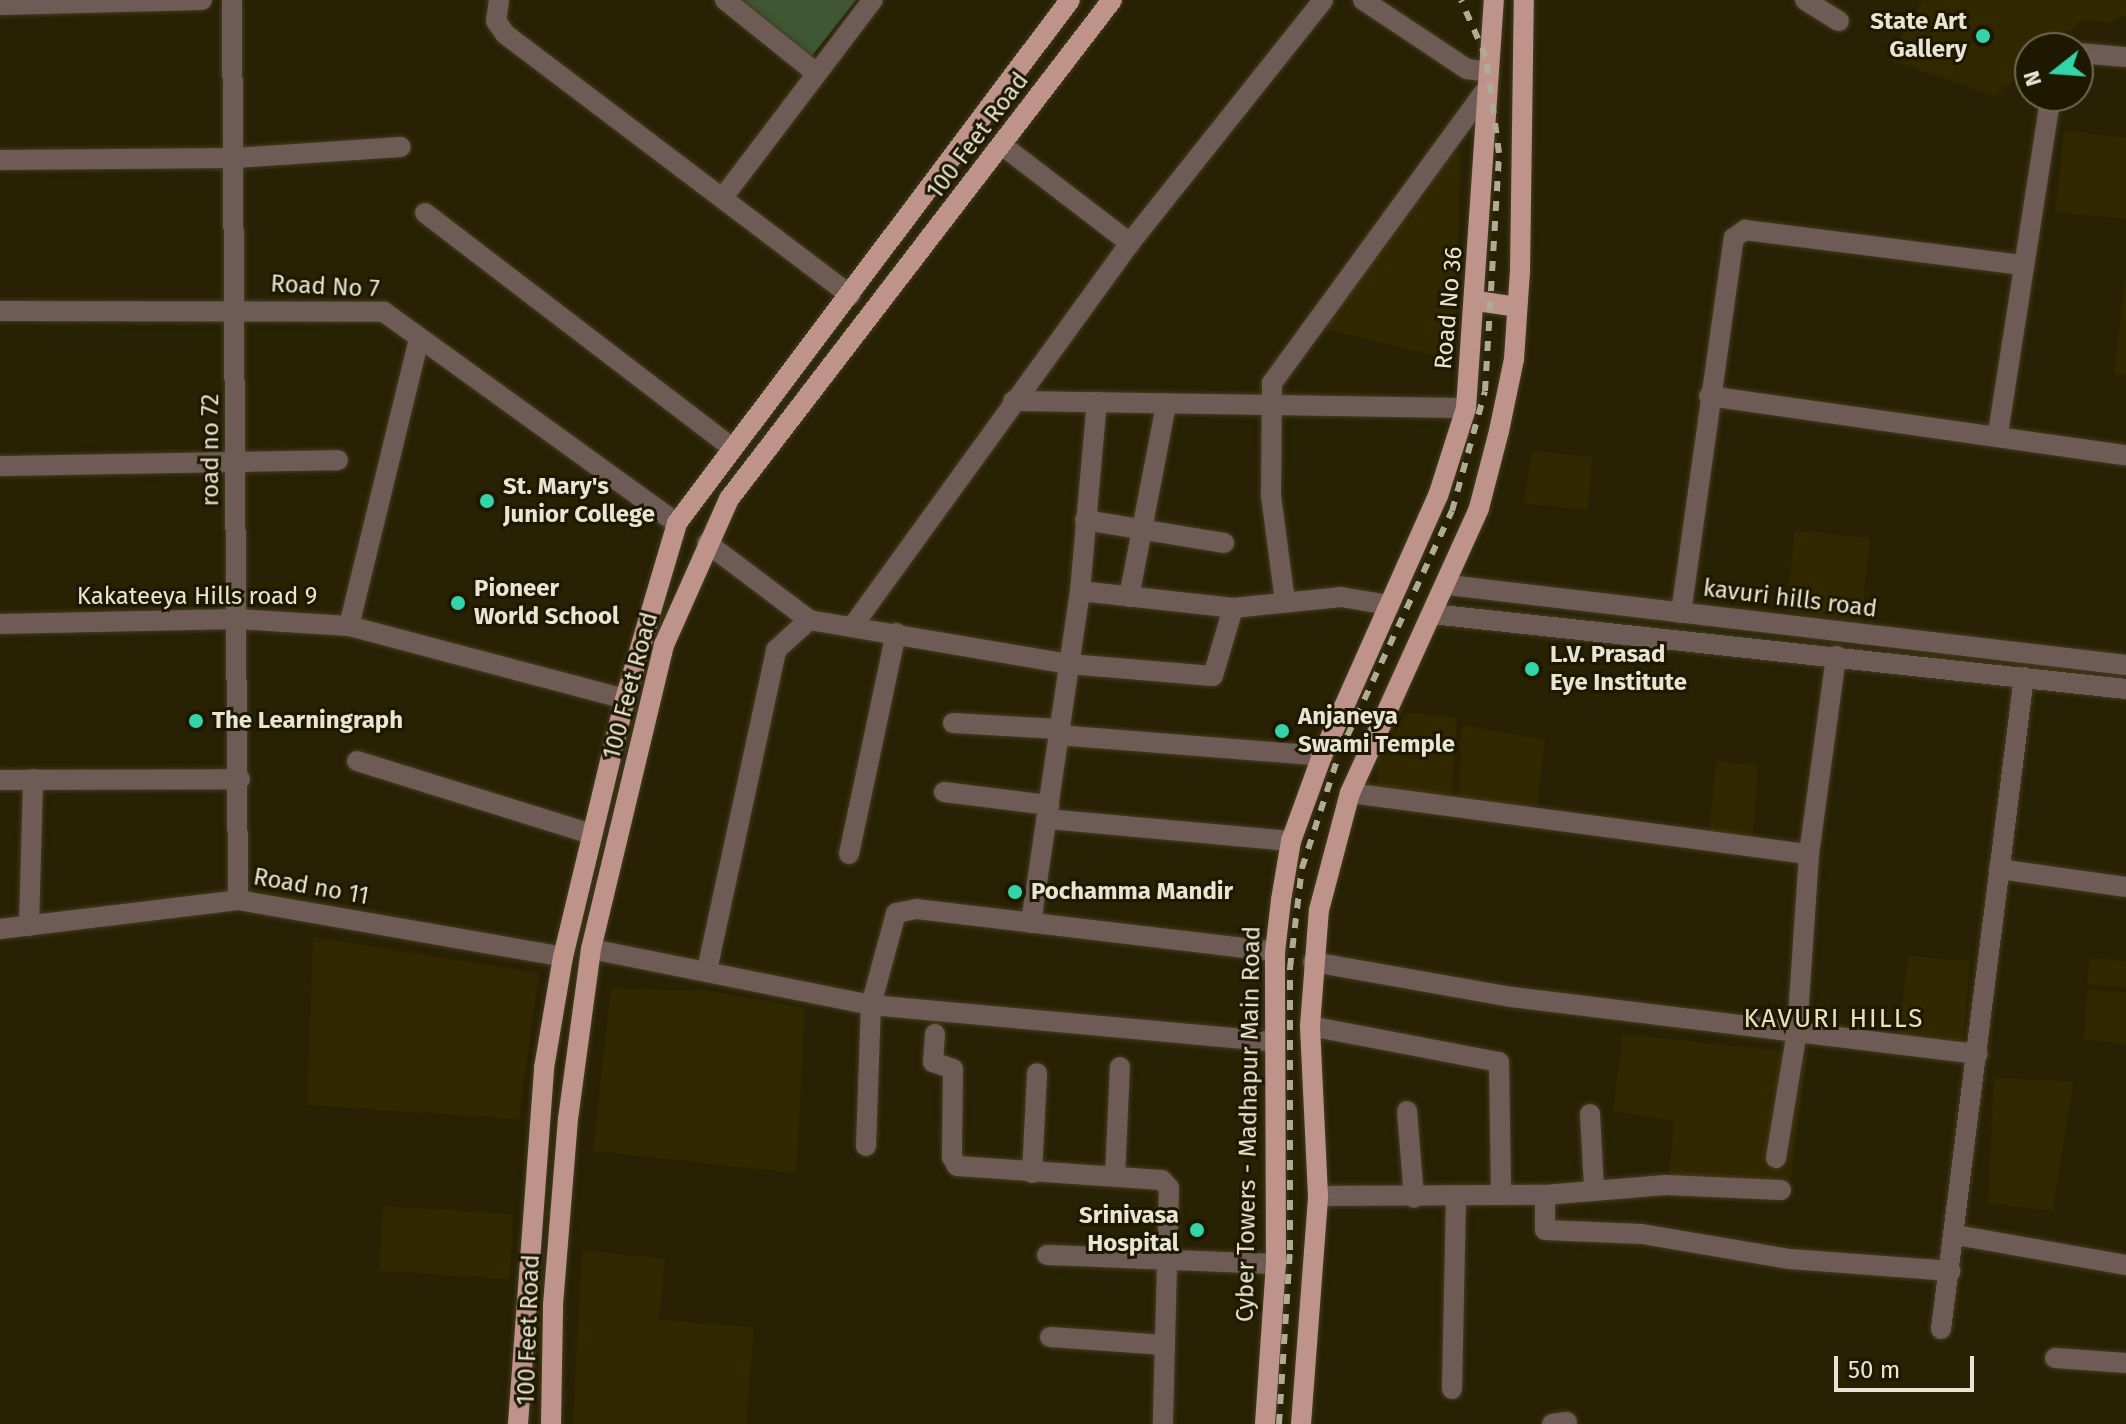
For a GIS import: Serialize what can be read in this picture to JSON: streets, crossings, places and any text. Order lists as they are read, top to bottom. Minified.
{"streets":{"main road":["100 Feet Road","Road No 36","Cyber Towers - Madhapur Main Road"],"street":["Road No 7","road no 72","Kakateeya Hills road 9","kavuri hills road","Road no 11"]},"crossings":[["100 Feet Road","Road No 7"],["100 Feet Road","Kakateeya Hills road 9"],["100 Feet Road","Road no 11"],["Road No 7","road no 72"],["Road No 36","Cyber Towers - Madhapur Main Road"],["road no 72","Kakateeya Hills road 9"],["road no 72","Road no 11"]],"districts":["KAVURI HILLS"],"places":["State Art Gallery","St. Mary's Junior College","Pioneer World School","L.V. Prasad Eye Institute","The Learningraph","Anjaneya Swami Temple","Pochamma Mandir","Srinivasa Hospital"],"scale_bar":"50 m","north":"left"}
